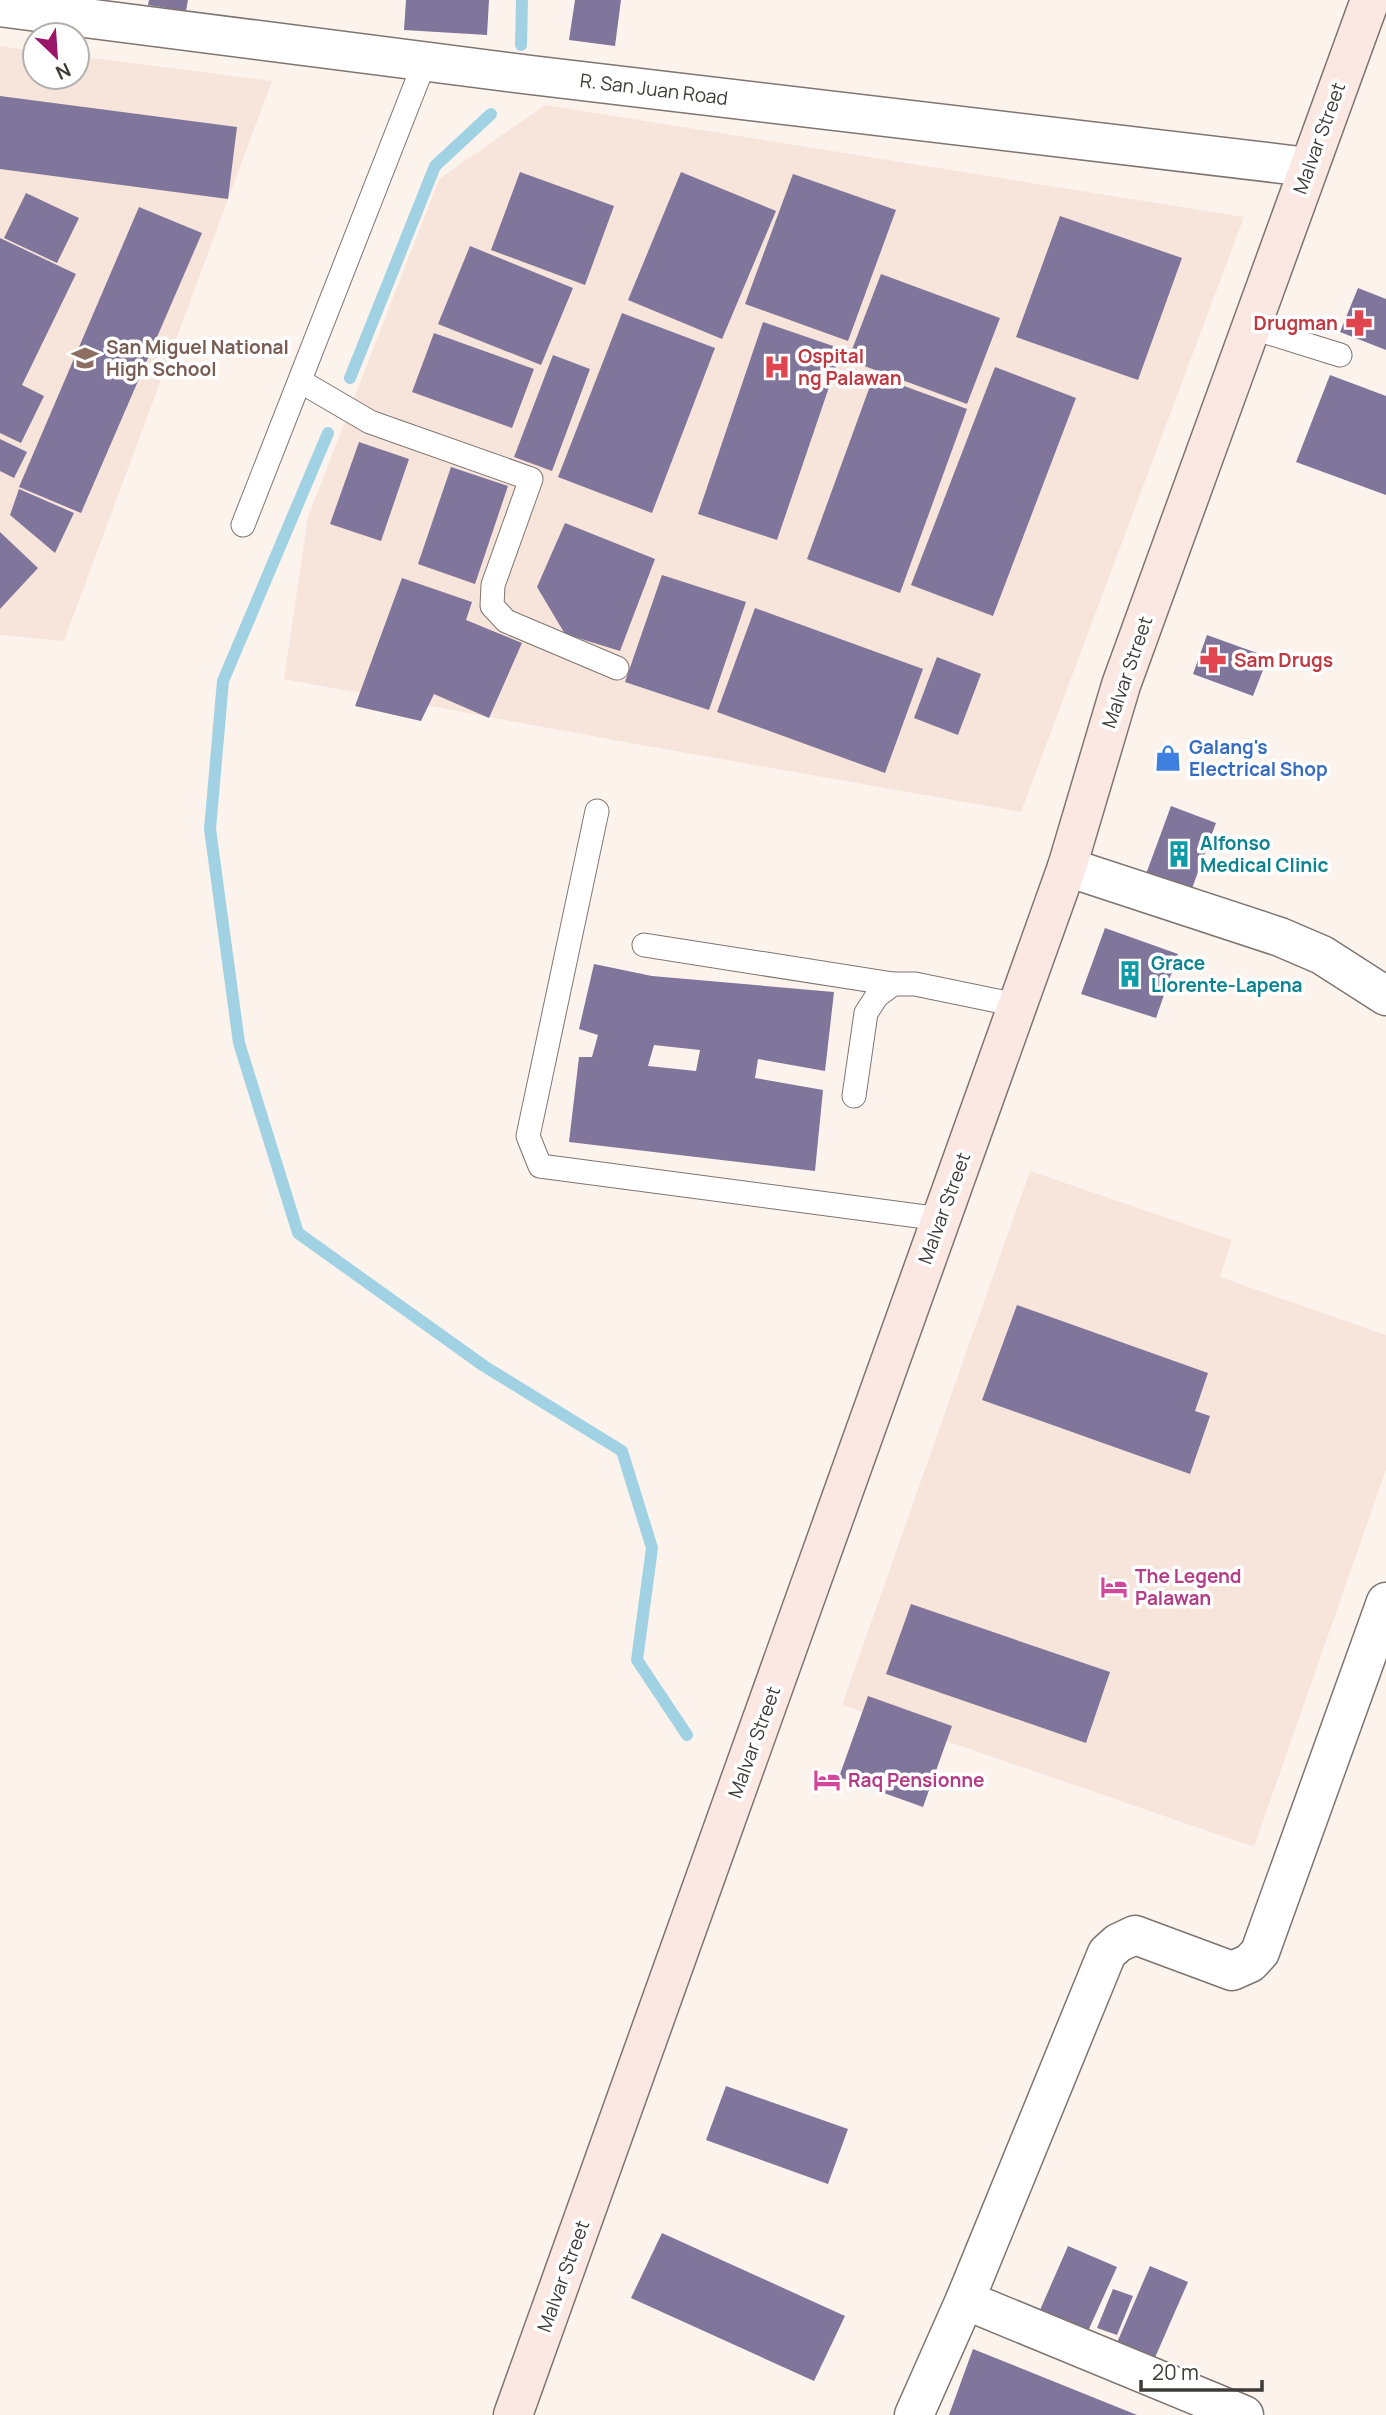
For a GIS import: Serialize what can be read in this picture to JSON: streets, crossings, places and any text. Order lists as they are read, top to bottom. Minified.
{"streets":{"main road":["Malvar Street"],"street":["R. San Juan Road"]},"crossings":[["R. San Juan Road","Malvar Street"]],"places":{"pharmacy":["Drugman","Sam Drugs"],"school or university":["San Miguel National High School"],"hospital":["Ospital ng Palawan"],"shop":["Galang's Electrical Shop"],"building":["Alfonso Medical Clinic","Grace Llorente-Lapena"],"hotel":["The Legend Palawan","Raq Pensionne"]},"scale_bar":"20 m","north":"bottom right"}
